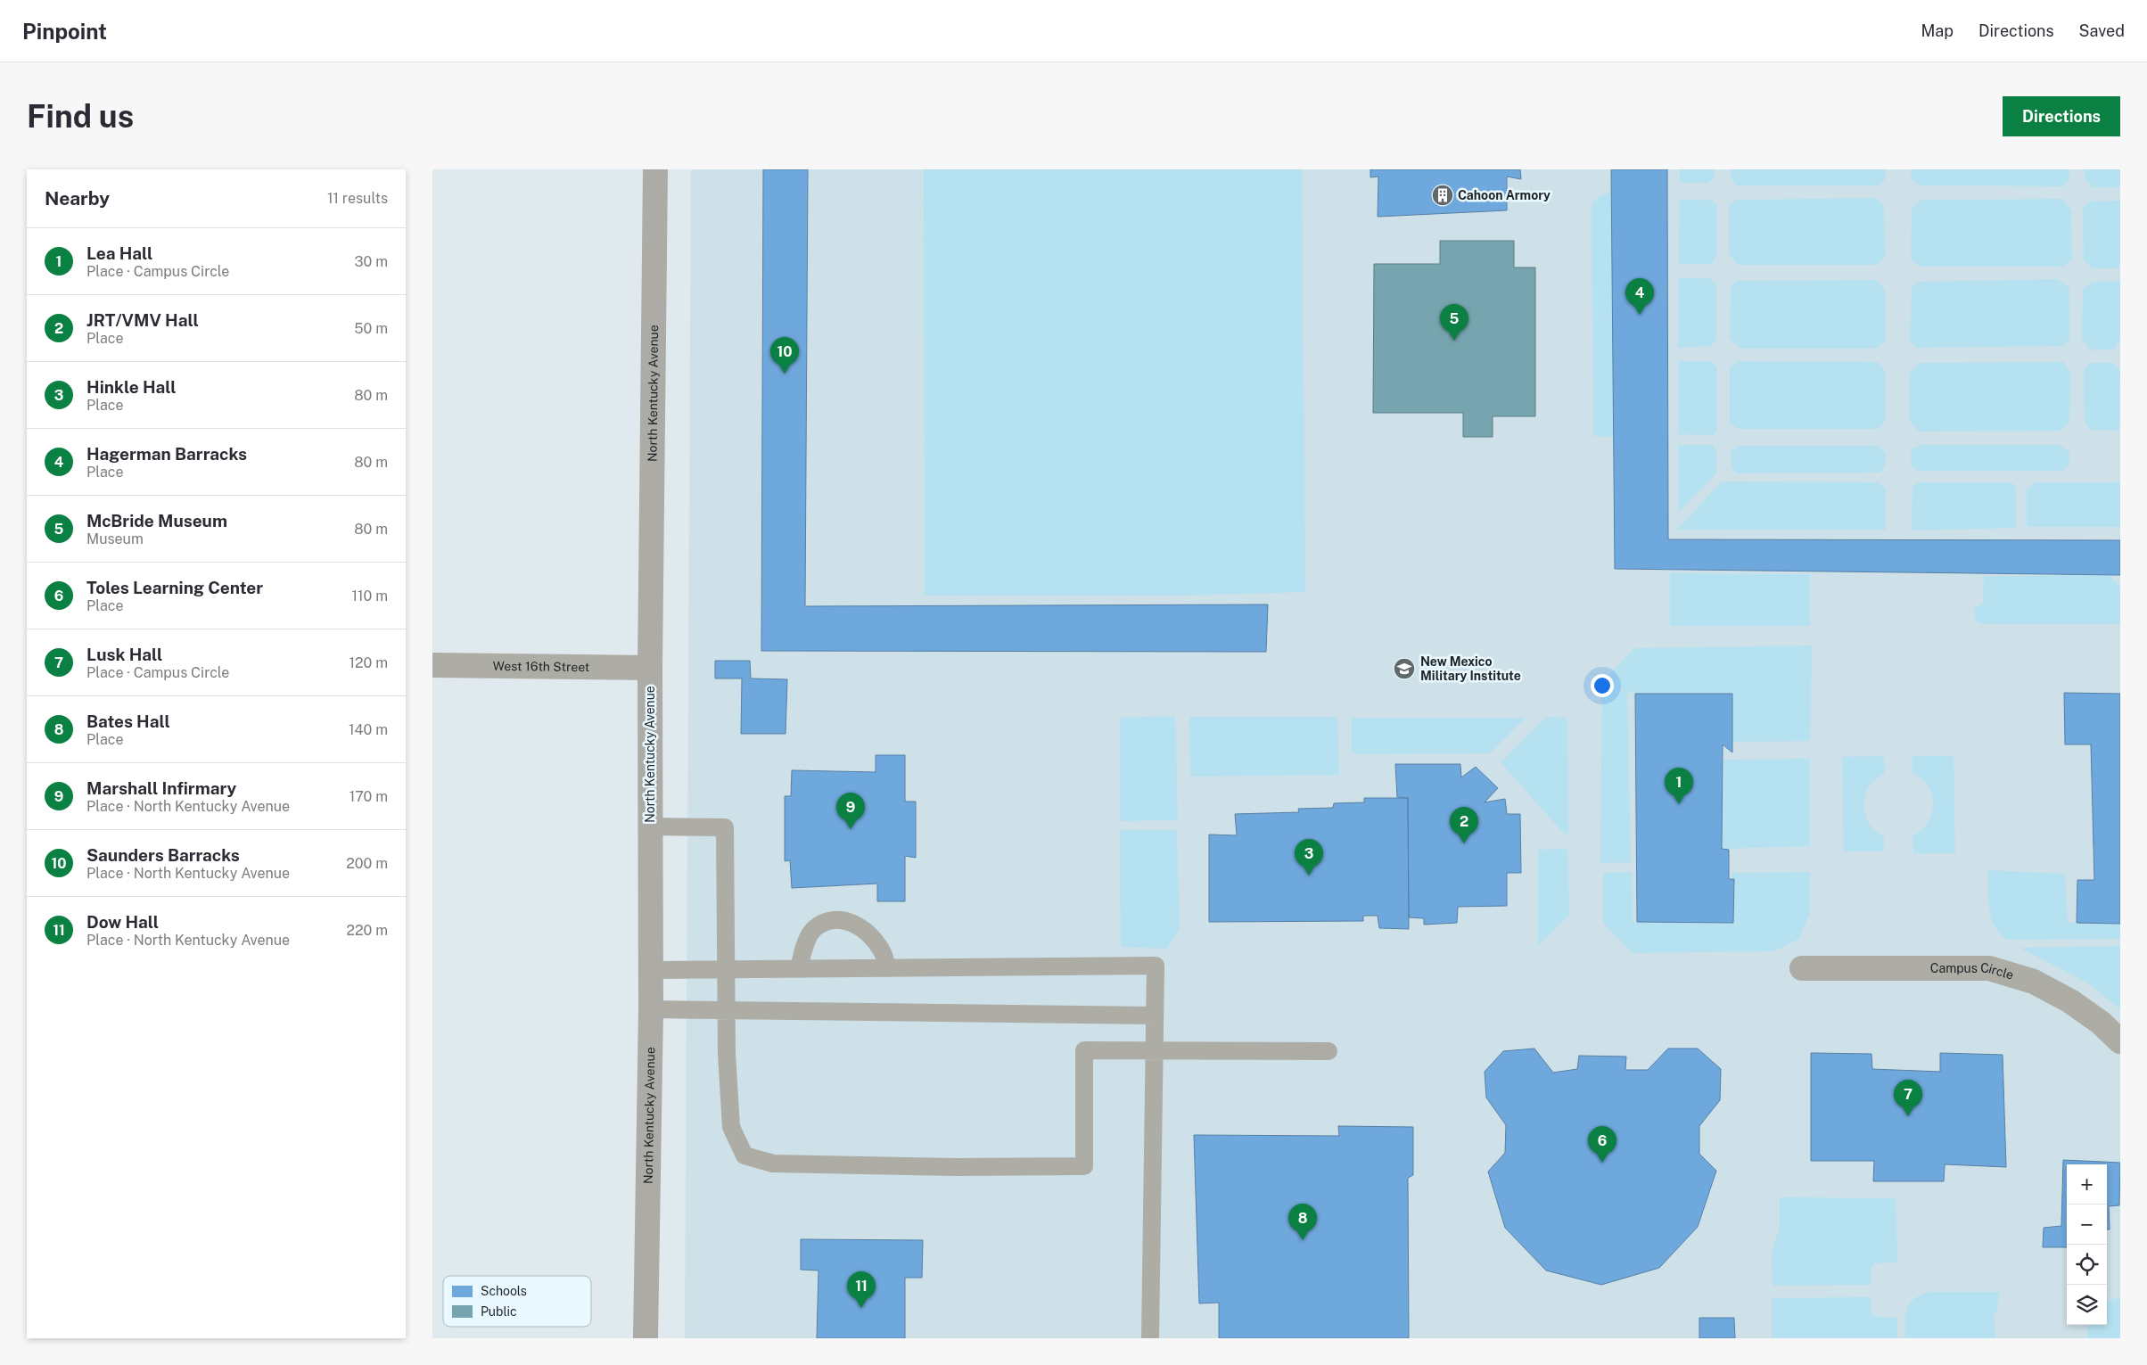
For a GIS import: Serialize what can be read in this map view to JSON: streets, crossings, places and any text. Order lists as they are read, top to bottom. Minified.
{"streets":{"street":["North Kentucky Avenue","West 16th Street","Campus Circle"]},"crossings":[["North Kentucky Avenue","West 16th Street"]],"places":{"building":["Cahoon Armory"],"school or university":["New Mexico Military Institute"]},"legend":["Schools","Public"],"page":{"header":"Pinpoint","nav":["Map","Directions","Saved"],"buttons":"Directions","title":"Find us","heading":["Nearby","11 results"],"list":[{"mark":"1","name":"Lea Hall","note":"Place · Campus Circle","value":"30 m"},{"mark":"2","name":"JRT/VMV Hall","note":"Place","value":"50 m"},{"mark":"3","name":"Hinkle Hall","note":"Place","value":"80 m"},{"mark":"4","name":"Hagerman Barracks","note":"Place","value":"80 m"},{"mark":"5","name":"McBride Museum","note":"Museum","value":"80 m"},{"mark":"6","name":"Toles Learning Center","note":"Place","value":"110 m"},{"mark":"7","name":"Lusk Hall","note":"Place · Campus Circle","value":"120 m"},{"mark":"8","name":"Bates Hall","note":"Place","value":"140 m"},{"mark":"9","name":"Marshall Infirmary","note":"Place · North Kentucky Avenue","value":"170 m"},{"mark":"10","name":"Saunders Barracks","note":"Place · North Kentucky Avenue","value":"200 m"},{"mark":"11","name":"Dow Hall","note":"Place · North Kentucky Avenue","value":"220 m"}],"pins":["4","5","10","1","9","2","3","7","6","8","11"],"map_buttons":["+","−"]}}
